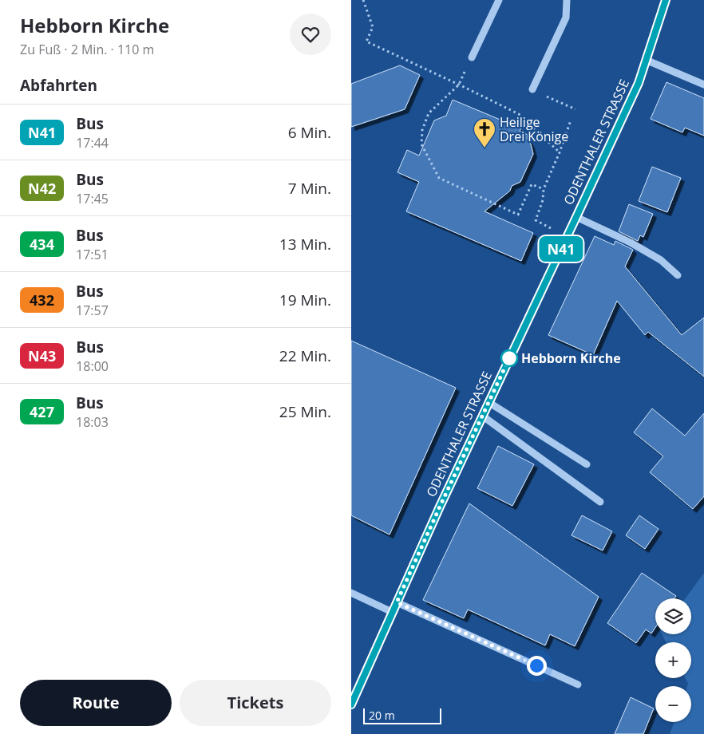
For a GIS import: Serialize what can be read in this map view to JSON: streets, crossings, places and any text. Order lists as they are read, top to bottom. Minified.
{"streets":{"main road":["ODENTHALER STRASSE"]},"places":{"church":["Heilige Drei Könige"],"other":["Hebborn Kirche"]},"lines":["bus line N41"],"scale_bar":"20 m","page":{"heading":[["Hebborn Kirche","Zu Fuß · 2 Min. · 110 m"],"Abfahrten"],"on_map":"N41","list":[{"mark":"N41","name":"Bus","note":"17:44","value":"6 Min."},{"mark":"N42","name":"Bus","note":"17:45","value":"7 Min."},{"mark":"434","name":"Bus","note":"17:51","value":"13 Min."},{"mark":"432","name":"Bus","note":"17:57","value":"19 Min."},{"mark":"N43","name":"Bus","note":"18:00","value":"22 Min."},{"mark":"427","name":"Bus","note":"18:03","value":"25 Min."}],"map_buttons":["+","−"],"buttons":["Route","Tickets"],"scale":"20 m"}}
